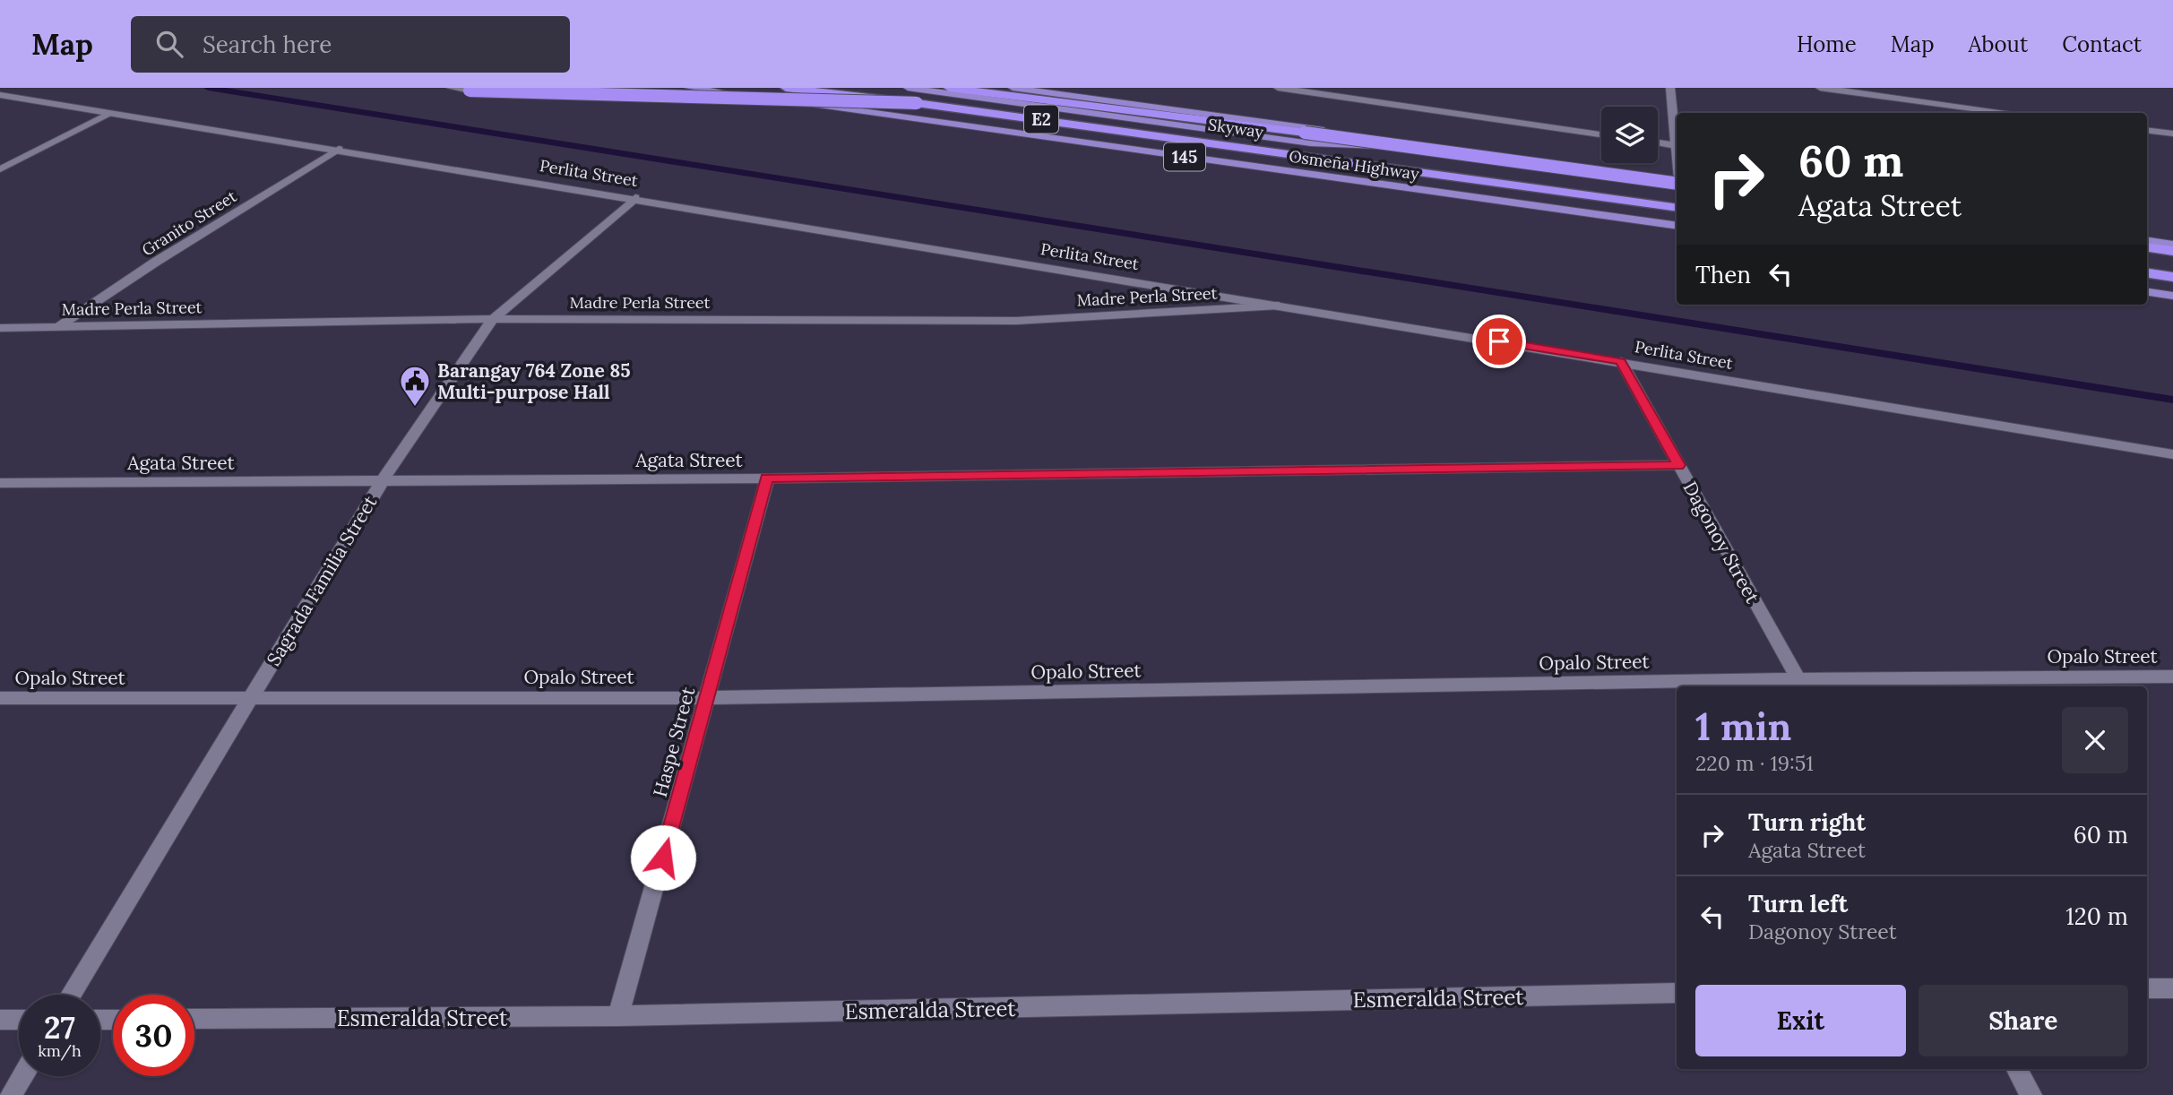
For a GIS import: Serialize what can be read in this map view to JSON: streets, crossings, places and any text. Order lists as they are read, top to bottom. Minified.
{"streets":{"highway":["E2","Skyway"],"main road":["145","Osmeña Highway"],"street":["Perlita Street","Granito Street","Madre Perla Street","Agata Street","Dagonoy Street","Sagrada Familia Street","Opalo Street","Haspe Street","Esmeralda Street"]},"crossings":[["Perlita Street","Granito Street"],["Perlita Street","Madre Perla Street"],["Perlita Street","Dagonoy Street"],["Perlita Street","Sagrada Familia Street"],["Granito Street","Madre Perla Street"],["Madre Perla Street","Sagrada Familia Street"],["Agata Street","Dagonoy Street"],["Agata Street","Sagrada Familia Street"],["Agata Street","Haspe Street"],["Dagonoy Street","Opalo Street"],["Sagrada Familia Street","Opalo Street"],["Opalo Street","Haspe Street"],["Haspe Street","Esmeralda Street"]],"places":{"public building":["Barangay 764 Zone 85 Multi-purpose Hall"]},"page":{"header":"Map","search":"Search here","nav":["Home","Map","About","Contact"],"turn":["60 m","Agata Street"],"then":"Then","heading":["1 min","220 m · 19:51"],"list":[{"name":"Turn right","note":"Agata Street","value":"60 m"},{"name":"Turn left","note":"Dagonoy Street","value":"120 m"}],"buttons":["Exit","Share"],"speed":"27 km/h","limit":"30"}}
